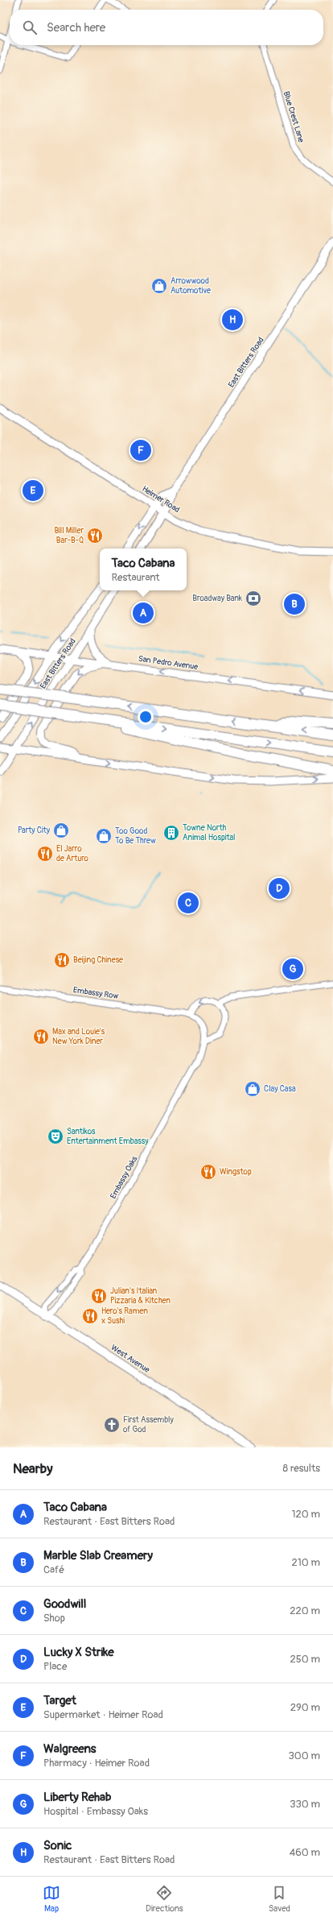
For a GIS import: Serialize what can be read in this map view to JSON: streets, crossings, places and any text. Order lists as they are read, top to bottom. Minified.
{"streets":{"main road":["East Bitters Road","Heimer Road","San Pedro Avenue","West Avenue"],"street":["Blue Crest Lane","Embassy Row","Embassy Oaks"]},"crossings":[["East Bitters Road","Heimer Road"],["East Bitters Road","San Pedro Avenue"],["Embassy Row","Embassy Oaks"],["Embassy Oaks","West Avenue"]],"one_way":["San Pedro Avenue"],"places":{"shop":["Arrowwood Automotive","Party City","Too Good To Be Threw","Clay Casa"],"restaurant":["Bill Miller Bar-B-Q","El Jarro de Arturo","Beijing Chinese","Max and Louie's New York Diner","Wingstop","Julian's Italian Pizzaria & Kitchen","Hero's Ramen x Sushi"],"bank":["Broadway Bank"],"building":["Towne North Animal Hospital"],"theatre":["Santikos Entertainment Embassy"],"church":["First Assembly of God"]},"page":{"search":"Search here","pins":["H","F","E","B","A","D","C","G"],"popup":["Taco Cabana","Restaurant"],"heading":["Nearby","8 results"],"list":[{"mark":"A","name":"Taco Cabana","note":"Restaurant · East Bitters Road","value":"120 m"},{"mark":"B","name":"Marble Slab Creamery","note":"Café","value":"210 m"},{"mark":"C","name":"Goodwill","note":"Shop","value":"220 m"},{"mark":"D","name":"Lucky X Strike","note":"Place","value":"250 m"},{"mark":"E","name":"Target","note":"Supermarket · Heimer Road","value":"290 m"},{"mark":"F","name":"Walgreens","note":"Pharmacy · Heimer Road","value":"300 m"},{"mark":"G","name":"Liberty Rehab","note":"Hospital · Embassy Oaks","value":"330 m"},{"mark":"H","name":"Sonic","note":"Restaurant · East Bitters Road","value":"460 m"}],"nav":["Map","Directions","Saved"]}}
